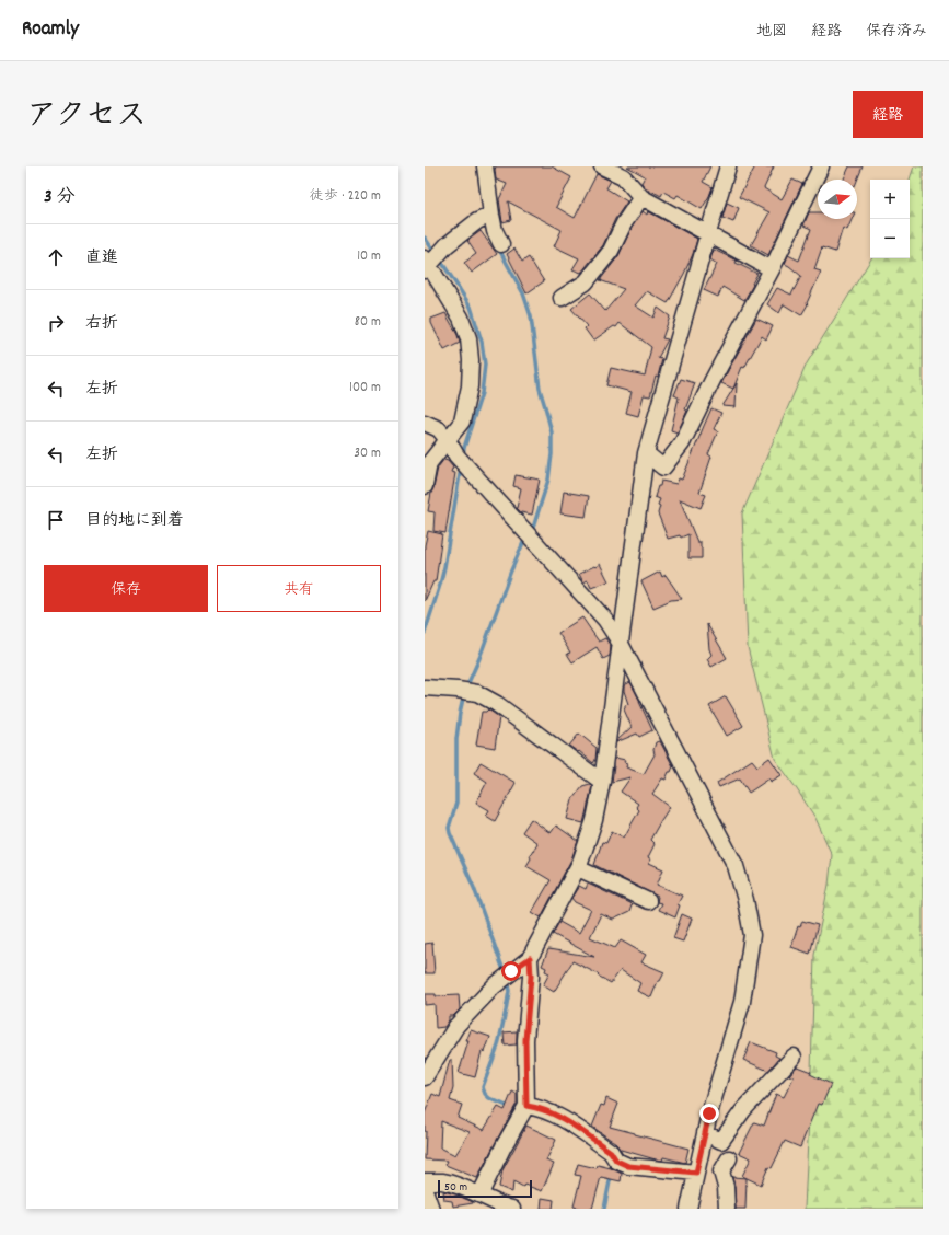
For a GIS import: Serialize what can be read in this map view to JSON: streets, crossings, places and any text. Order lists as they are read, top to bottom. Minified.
{"scale_bar":"50 m","north":"right","page":{"header":"Roamly","nav":["地図","経路","保存済み"],"title":"アクセス","buttons":["経路",["保存","共有"]],"heading":["3 分","徒歩 · 220 m"],"map_buttons":["+","−"],"list":[["直進","10 m"],["右折","80 m"],["左折","100 m"],["左折","30 m"],"目的地に到着"],"scale":"50 m"}}
